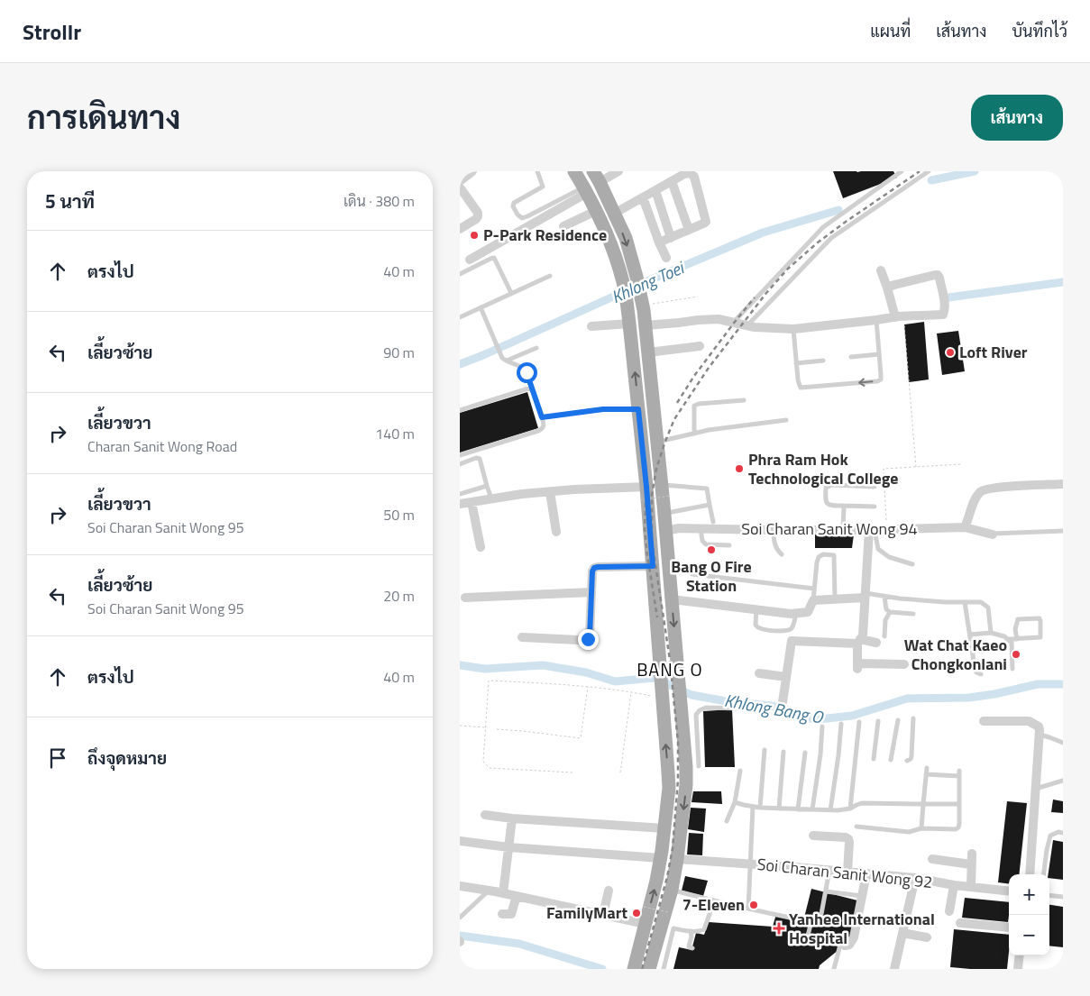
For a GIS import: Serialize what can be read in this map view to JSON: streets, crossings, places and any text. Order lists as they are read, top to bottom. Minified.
{"streets":{"street":["Soi Charan Sanit Wong 94","Soi Charan Sanit Wong 92"]},"districts":["BANG O"],"water":["Khlong Toei","Khlong Bang O"],"places":{"other":["P-Park Residence","Loft River","Phra Ram Hok Technological College","Bang O Fire Station","Wat Chat Kaeo Chongkonlani","7-Eleven","FamilyMart"],"health":["Yanhee International Hospital"]},"page":{"header":"Strollr","nav":["แผนที่","เส้นทาง","บันทึกไว้"],"title":"การเดินทาง","buttons":"เส้นทาง","heading":["5 นาที","เดิน · 380 m"],"list":[["ตรงไป","40 m"],["เลี้ยวซ้าย","90 m"],["เลี้ยวขวา","Charan Sanit Wong Road","140 m"],["เลี้ยวขวา","Soi Charan Sanit Wong 95","50 m"],["เลี้ยวซ้าย","Soi Charan Sanit Wong 95","20 m"],["ตรงไป","40 m"],"ถึงจุดหมาย"],"map_buttons":["+","−"]}}
